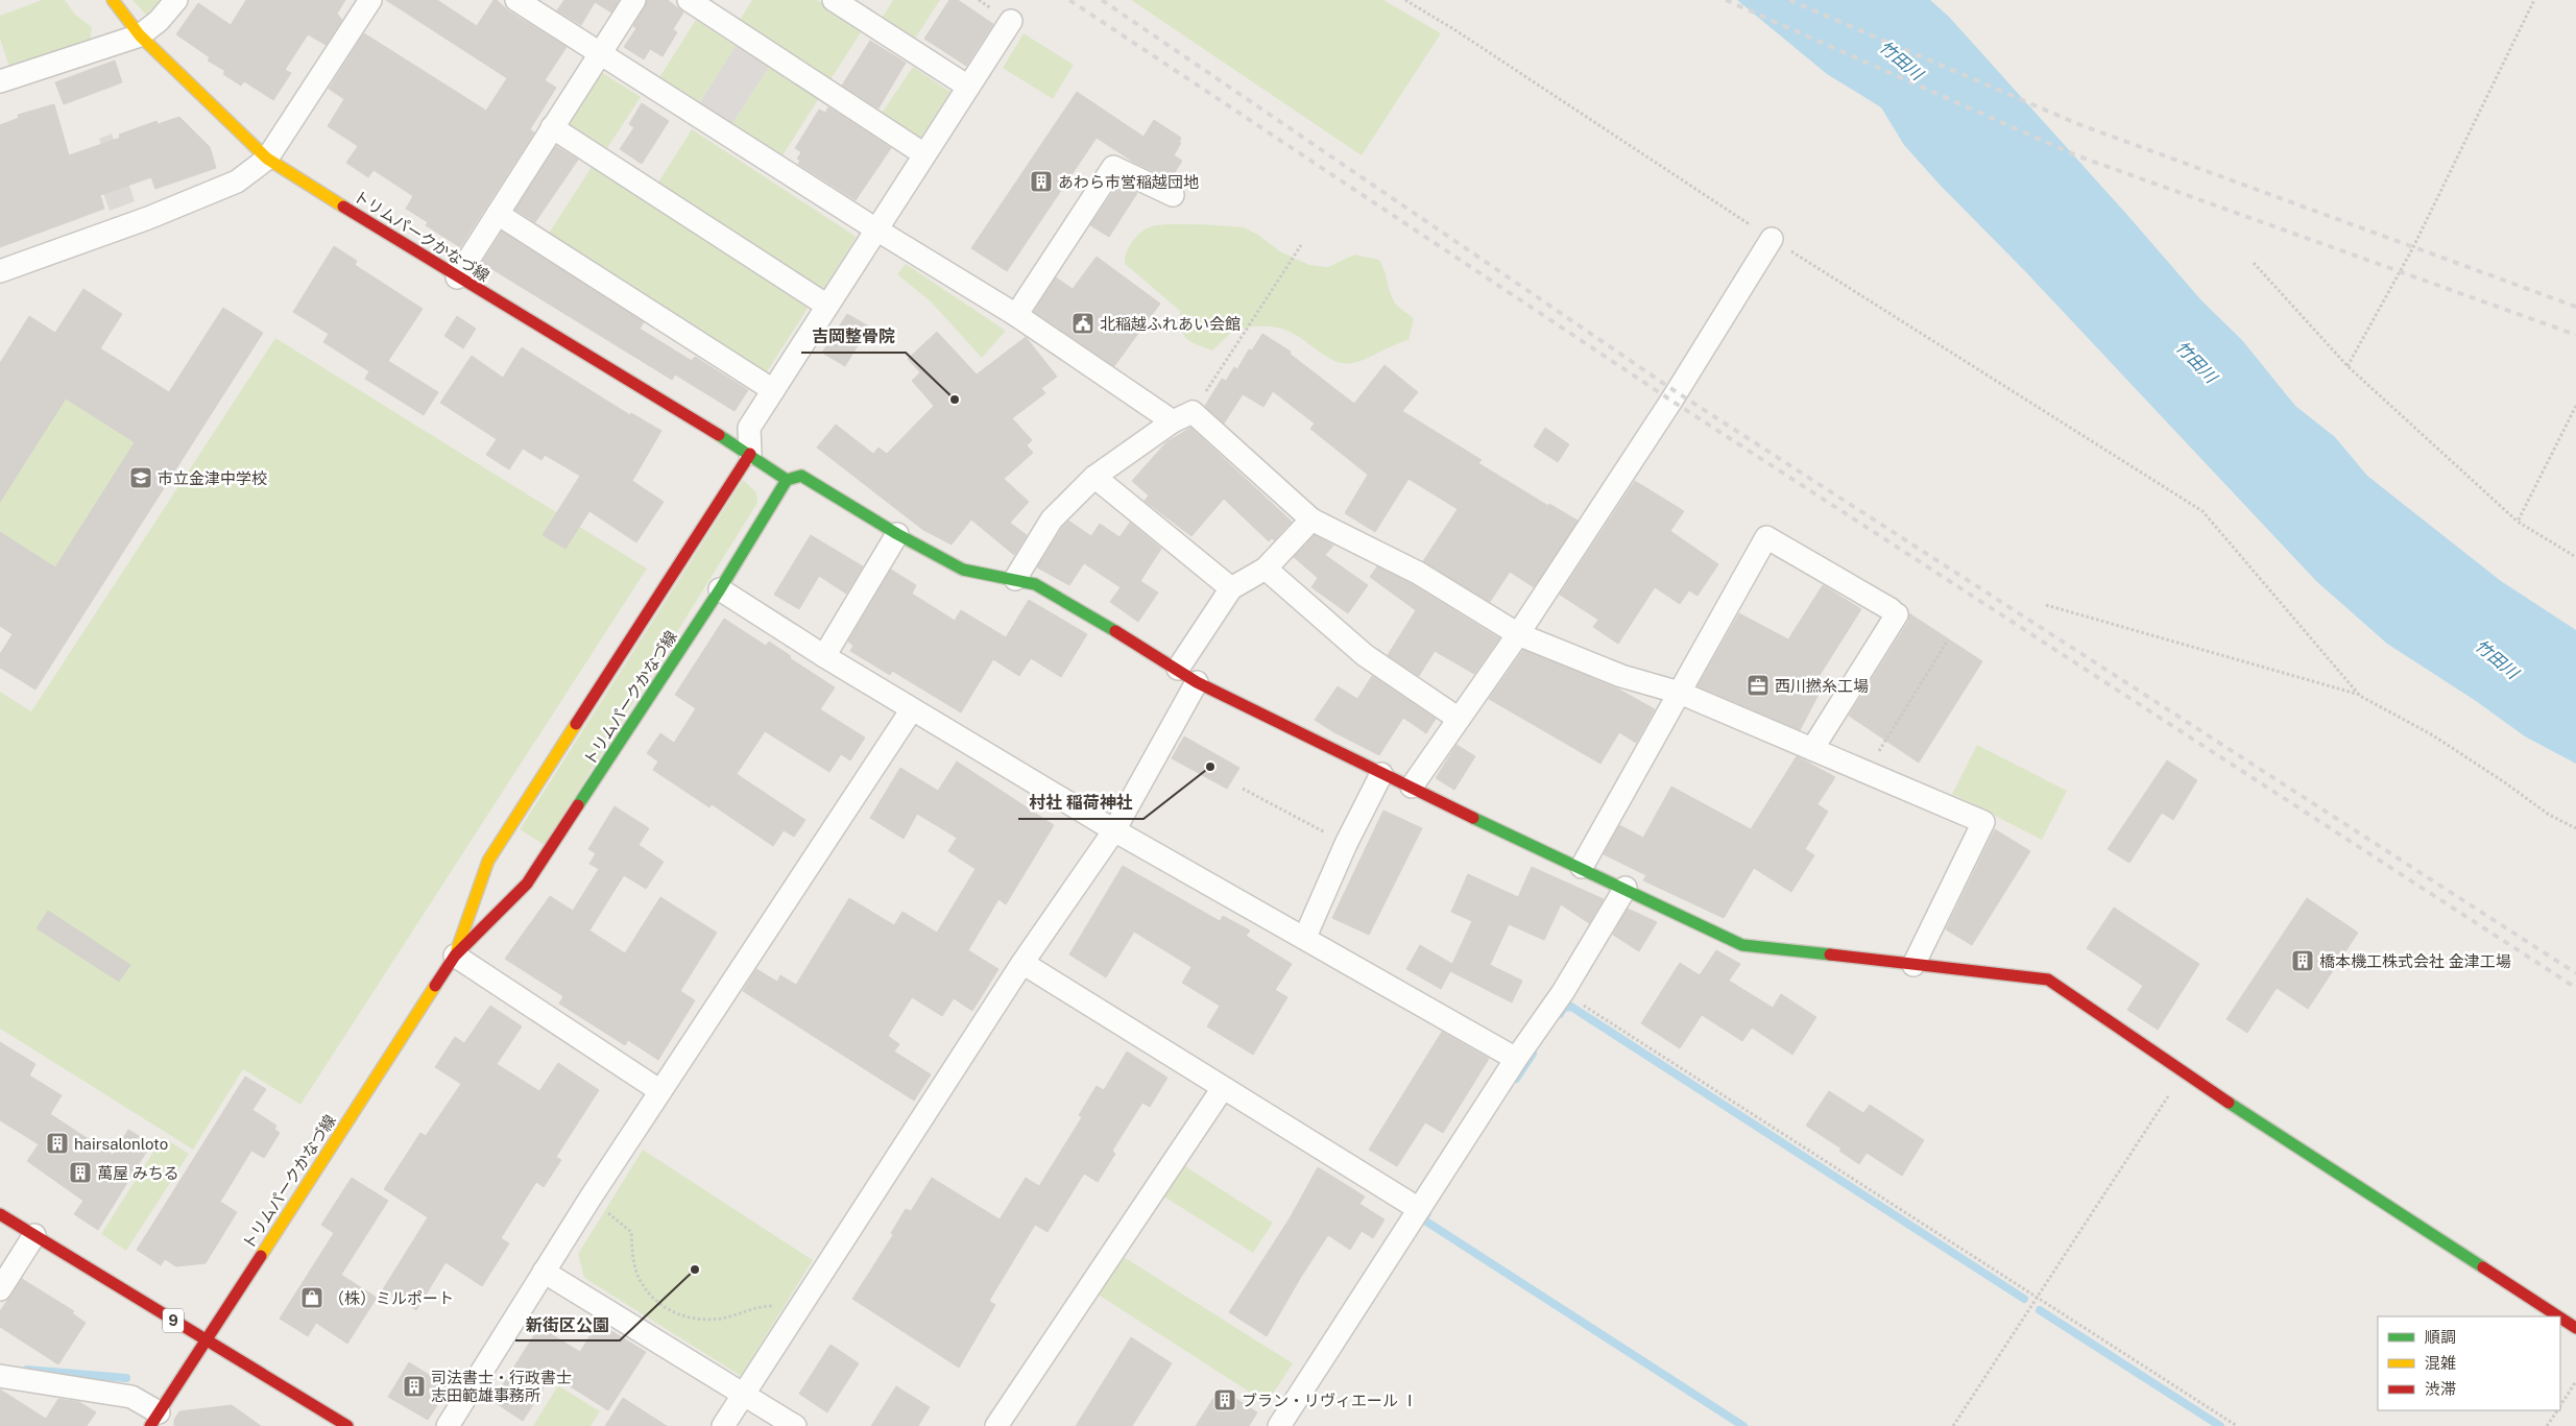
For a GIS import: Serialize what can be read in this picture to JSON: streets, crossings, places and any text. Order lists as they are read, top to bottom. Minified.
{"streets":{"main road":["トリムパークかなづ線","9"]},"crossings":[["トリムパークかなづ線","9"]],"water":["竹田川"],"places":{"building":["あわら市営稲越団地","橋本機工株式会社 金津工場","hairsalonloto","萬屋 みちる","司法書士・行政書士 志田範雄事務所","ブラン・リヴィエール Ⅰ"],"public building":["北稲越ふれあい会館"],"other":["吉岡整骨院","村社 稲荷神社","新街区公園"],"school or university":["市立金津中学校"],"office":["西川撚糸工場"],"shop":["（株）ミルポート"]},"legend":["順調","混雑","渋滞"]}
